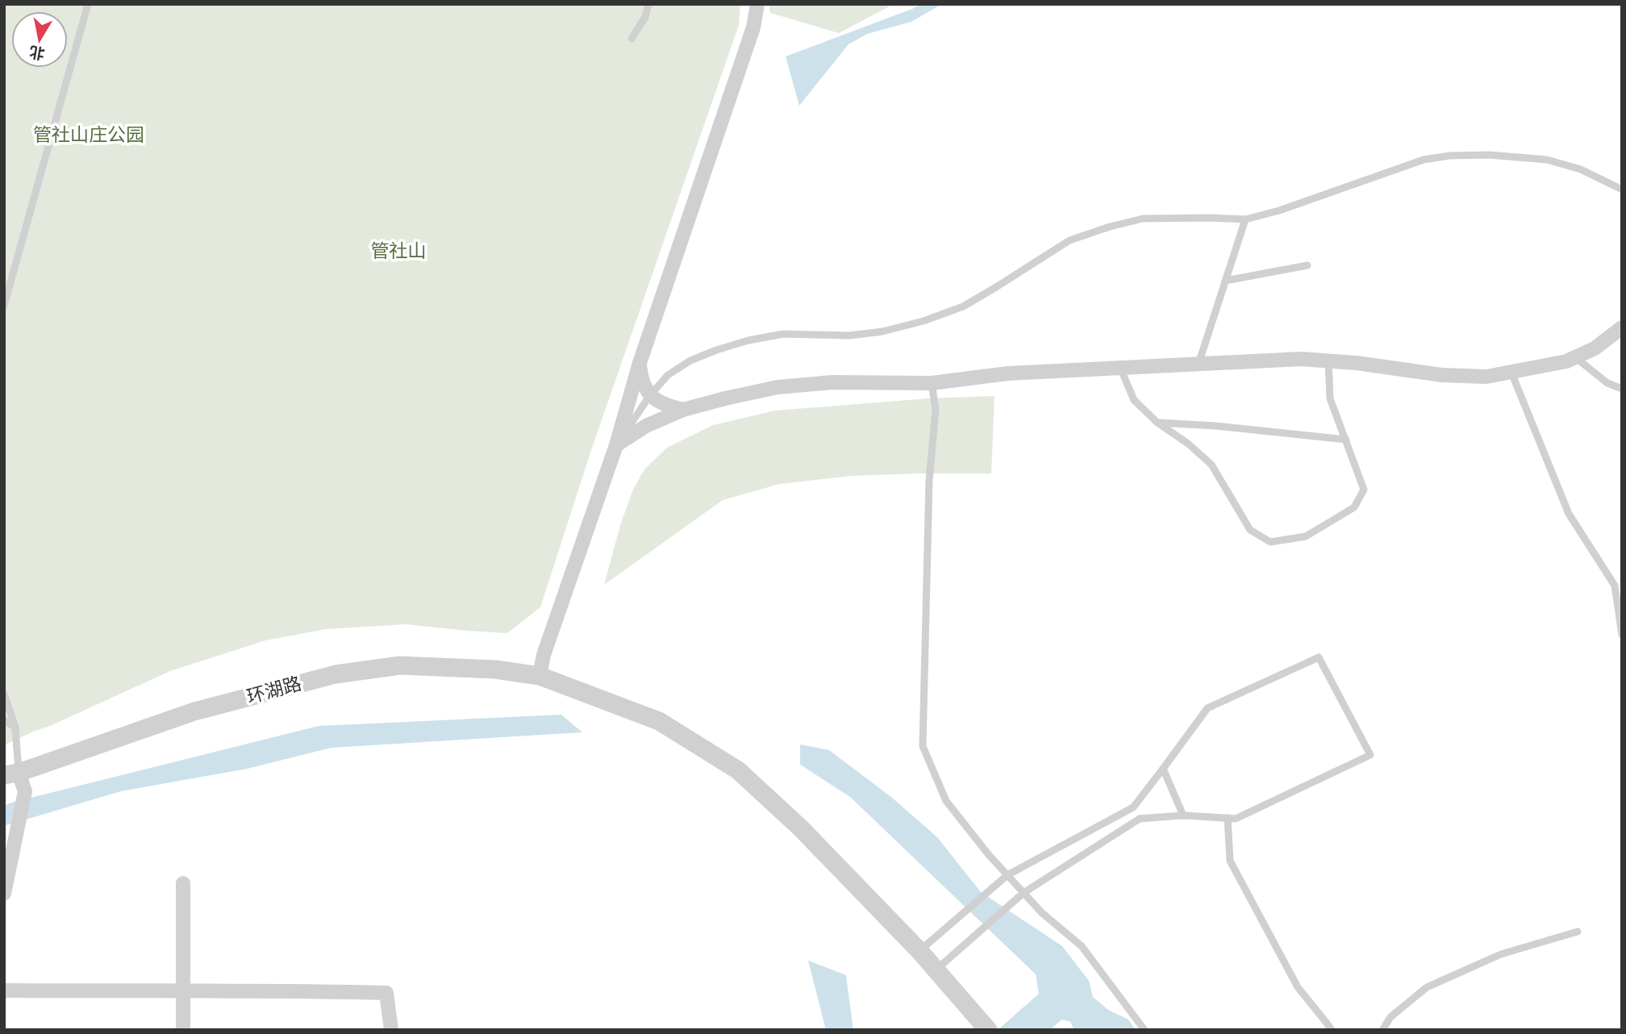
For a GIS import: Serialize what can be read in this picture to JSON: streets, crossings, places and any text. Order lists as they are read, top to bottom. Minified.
{"streets":{"street":["环湖路"]},"parks":["管社山庄公园","管社山"],"north":"bottom"}
